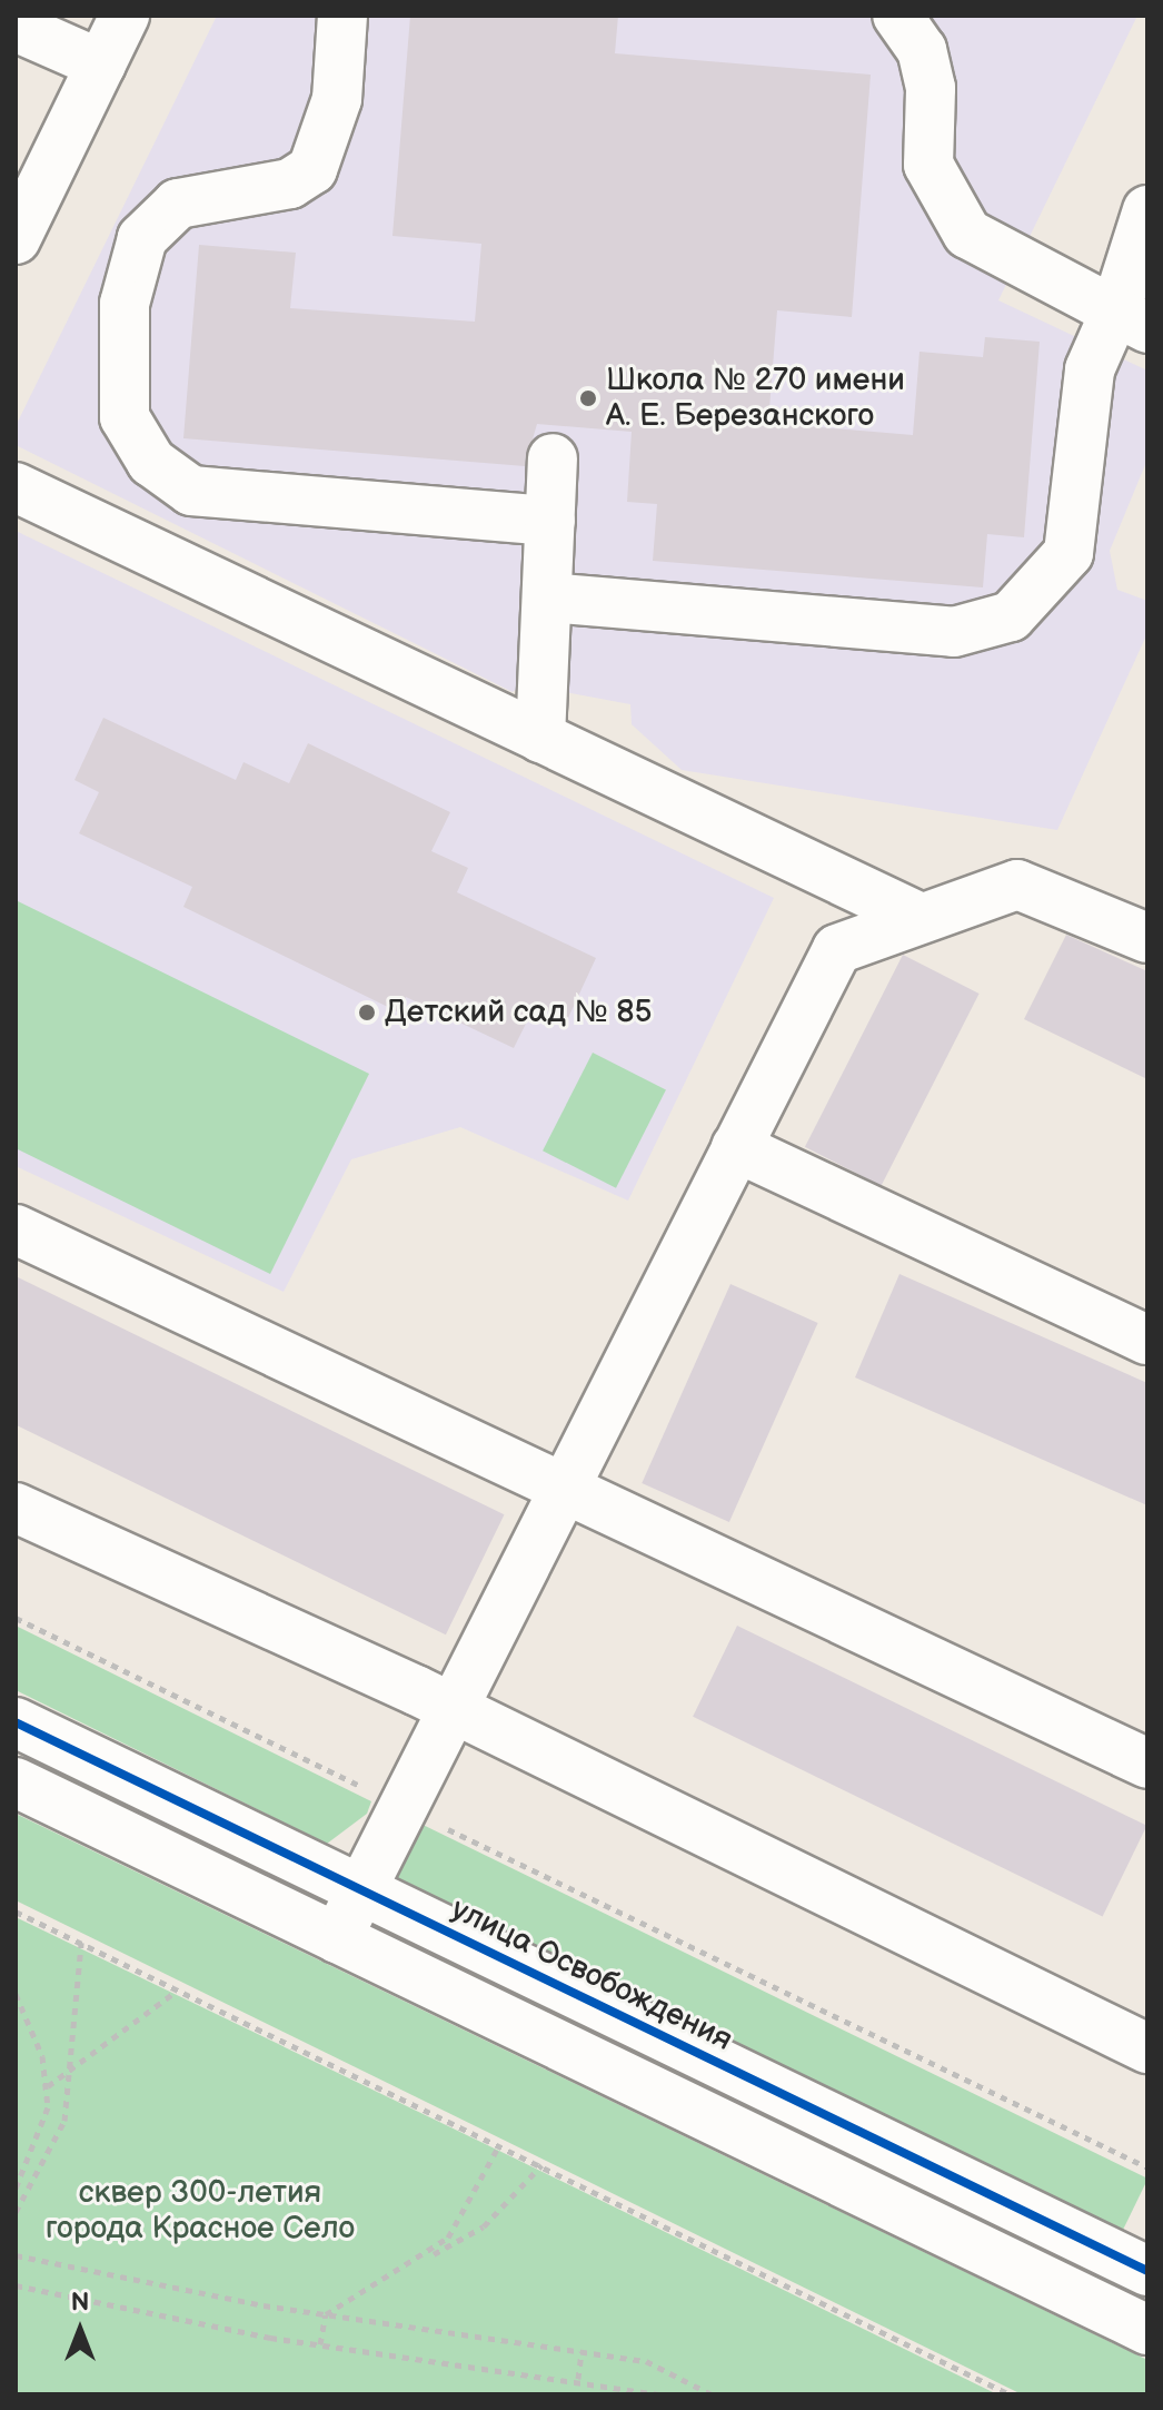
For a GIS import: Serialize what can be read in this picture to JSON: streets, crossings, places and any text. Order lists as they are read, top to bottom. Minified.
{"streets":{"street":["улица Освобождения"]},"parks":["сквер 300-летия города Красное Село"],"places":["Школа № 270 имени А. Е. Березанского","Детский сад № 85"],"north":"top"}
